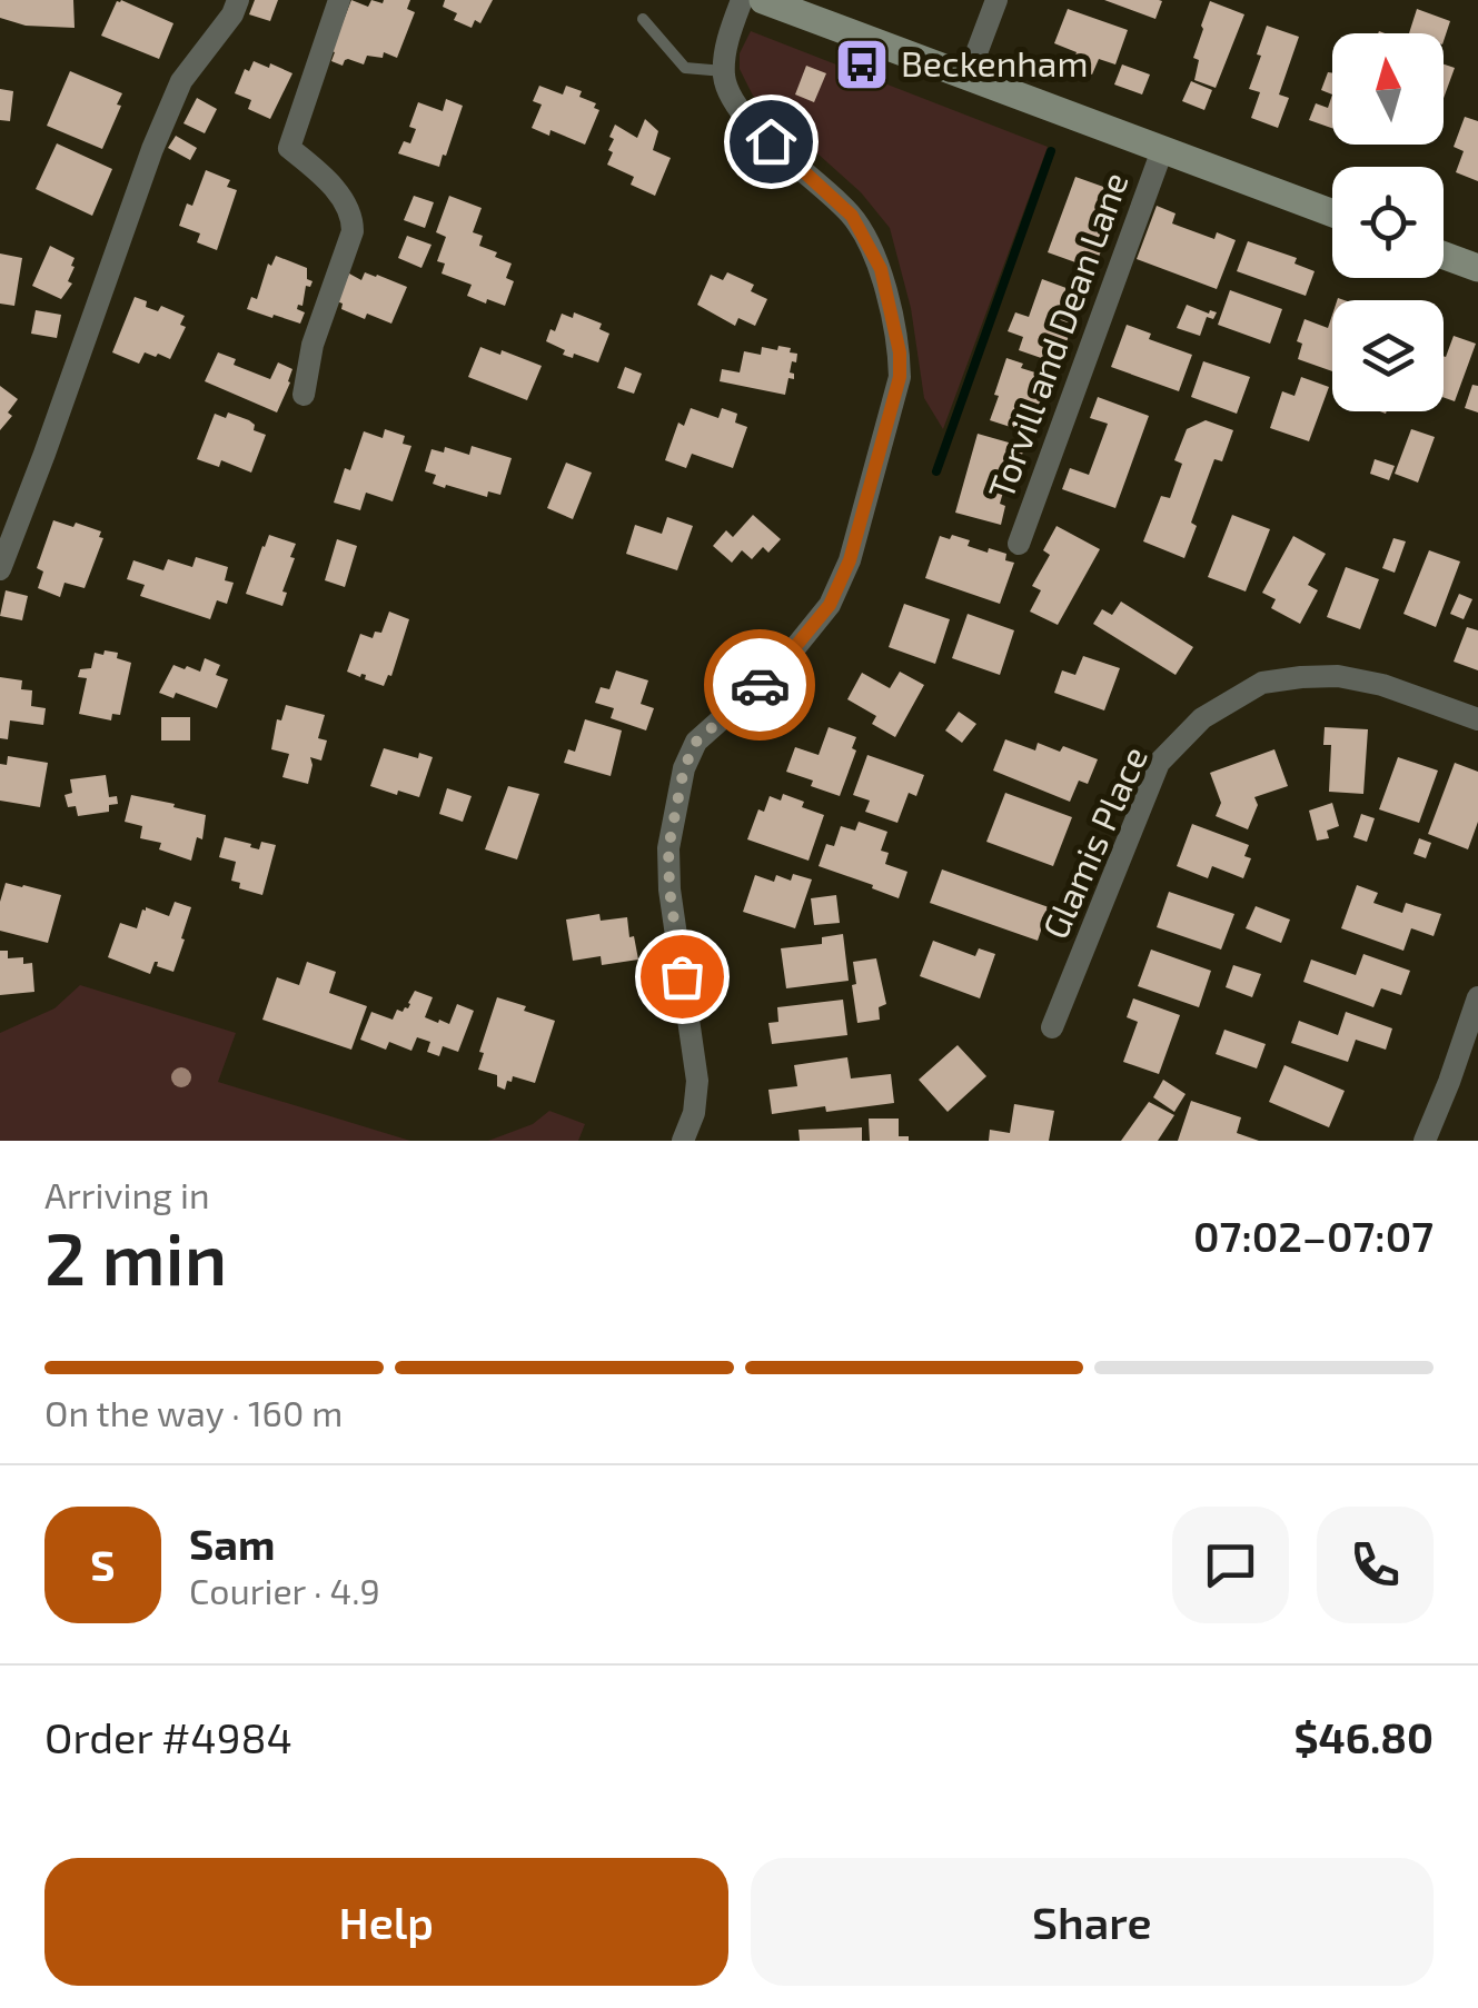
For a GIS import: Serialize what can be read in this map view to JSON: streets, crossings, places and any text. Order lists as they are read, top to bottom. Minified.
{"streets":{"street":["Torvill and Dean Lane","Glamis Place"]},"places":{"bus stop":["Beckenham"]},"north":"top","page":{"heading":["2 min","Arriving in","07:02–07:07"],"panel":["Sam","Courier · 4.9","Order #4984","$46.80"],"bar":"On the way · 160 m","round":"S","buttons":["Help","Share"]}}
